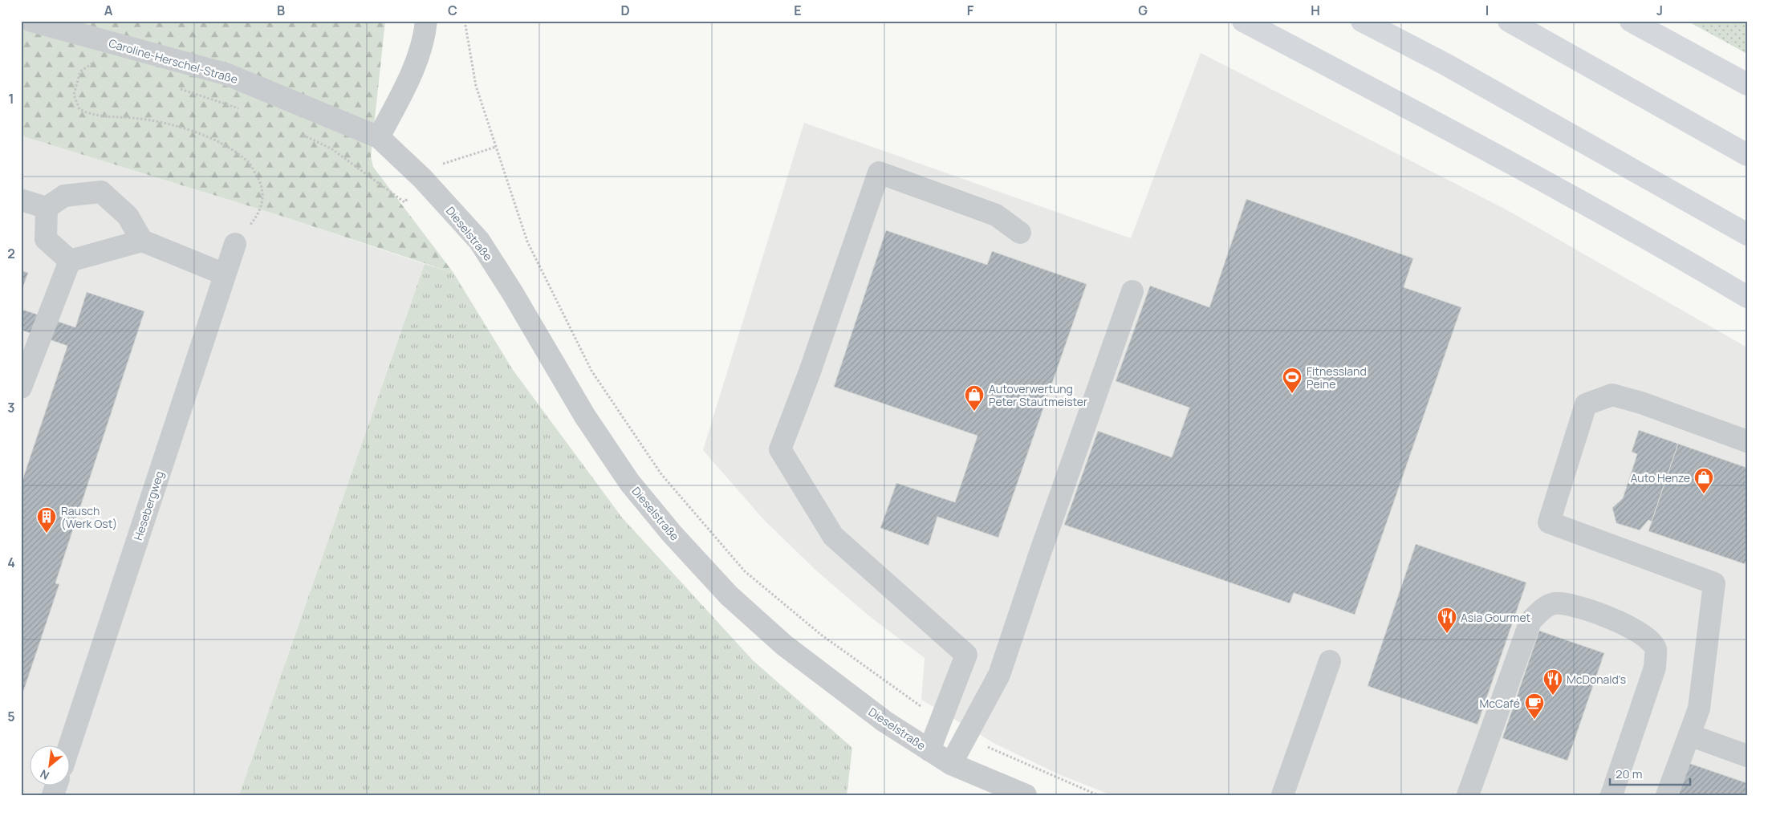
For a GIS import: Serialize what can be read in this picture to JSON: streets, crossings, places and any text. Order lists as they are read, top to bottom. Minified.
{"streets":{"street":["Caroline-Herschel-Straße","Dieselstraße","Hesebergweg"]},"crossings":[["Caroline-Herschel-Straße","Dieselstraße"]],"places":{"sports":["Fitnessland Peine"],"shop":["Autoverwertung Peter Stautmeister","Auto Henze"],"building":["Rausch (Werk Ost)"],"restaurant":["Asia Gourmet","McDonald's"],"cafe":["McCafé"]},"scale_bar":"20 m","north":"bottom left","grid":{"columns":["A","B","C","D","E","F","G","H","I","J"],"rows":["1","2","3","4","5"]}}
